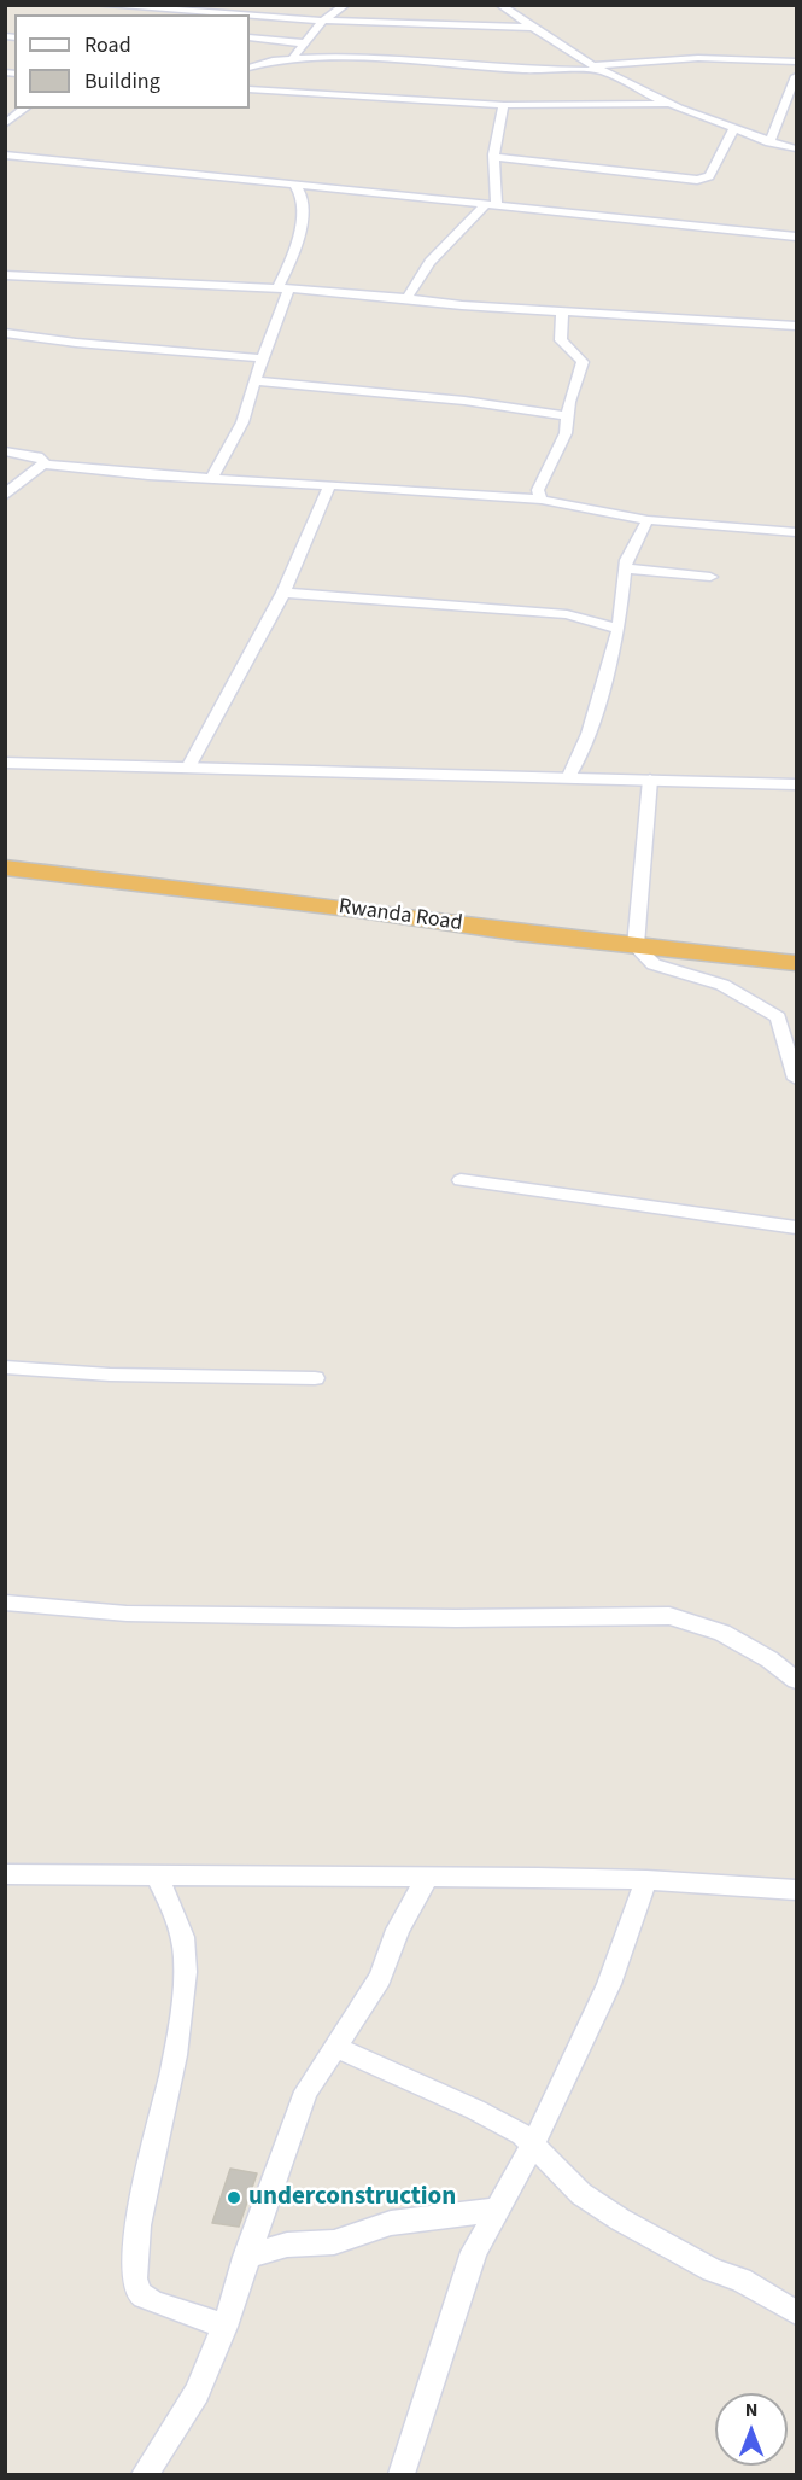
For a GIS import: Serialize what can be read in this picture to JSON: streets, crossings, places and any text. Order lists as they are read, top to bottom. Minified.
{"streets":{"highway":["Rwanda Road"]},"places":["underconstruction"],"legend":["Road","Building"],"north":"top"}
